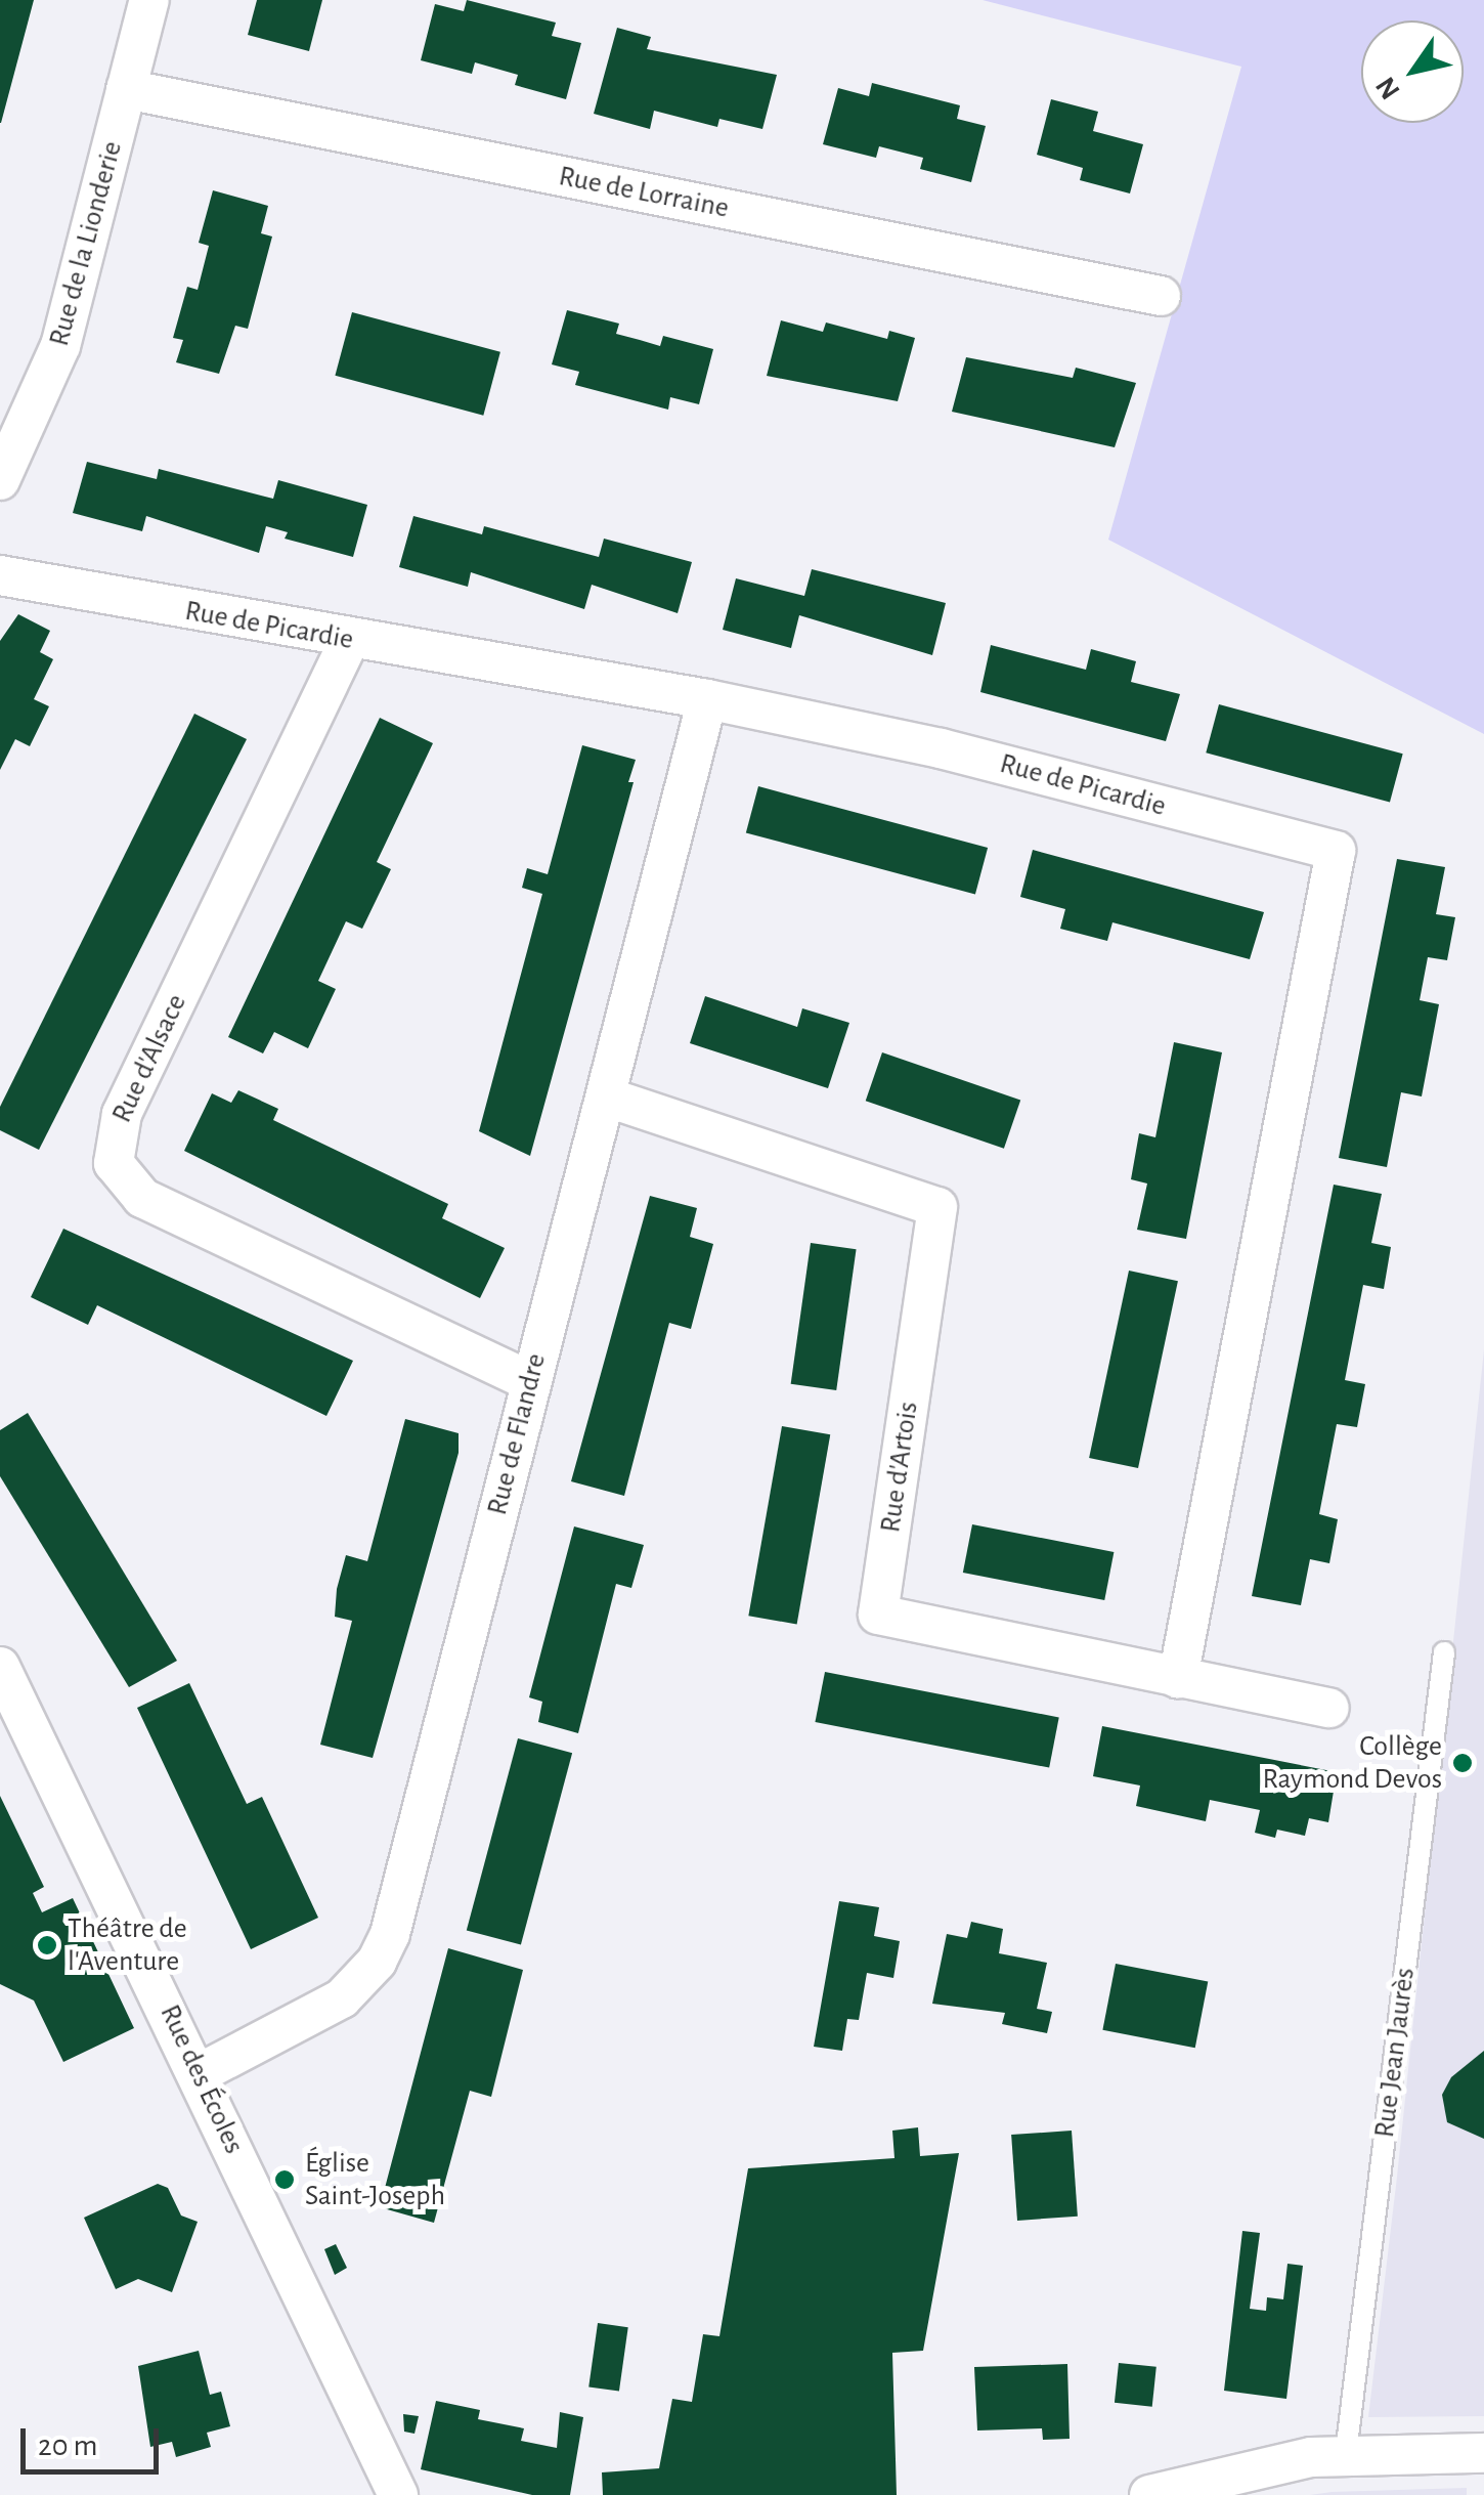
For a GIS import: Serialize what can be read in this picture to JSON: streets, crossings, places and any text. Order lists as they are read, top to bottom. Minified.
{"streets":{"street":["Rue de Lorraine","Rue de la Lionderie","Rue de Picardie","Rue d'Alsace","Rue de Flandre","Rue d'Artois","Rue des Écoles"],"lane":["Rue Jean Jaurès"]},"crossings":[["Rue de Lorraine","Rue de la Lionderie"],["Rue de Picardie","Rue d'Alsace"],["Rue de Picardie","Rue de Flandre"],["Rue de Picardie","Rue d'Artois"],["Rue d'Alsace","Rue de Flandre"],["Rue de Flandre","Rue d'Artois"],["Rue de Flandre","Rue des Écoles"]],"places":["Collège Raymond Devos","Théâtre de l'Aventure","Église Saint-Joseph"],"scale_bar":"20 m","north":"bottom left"}
